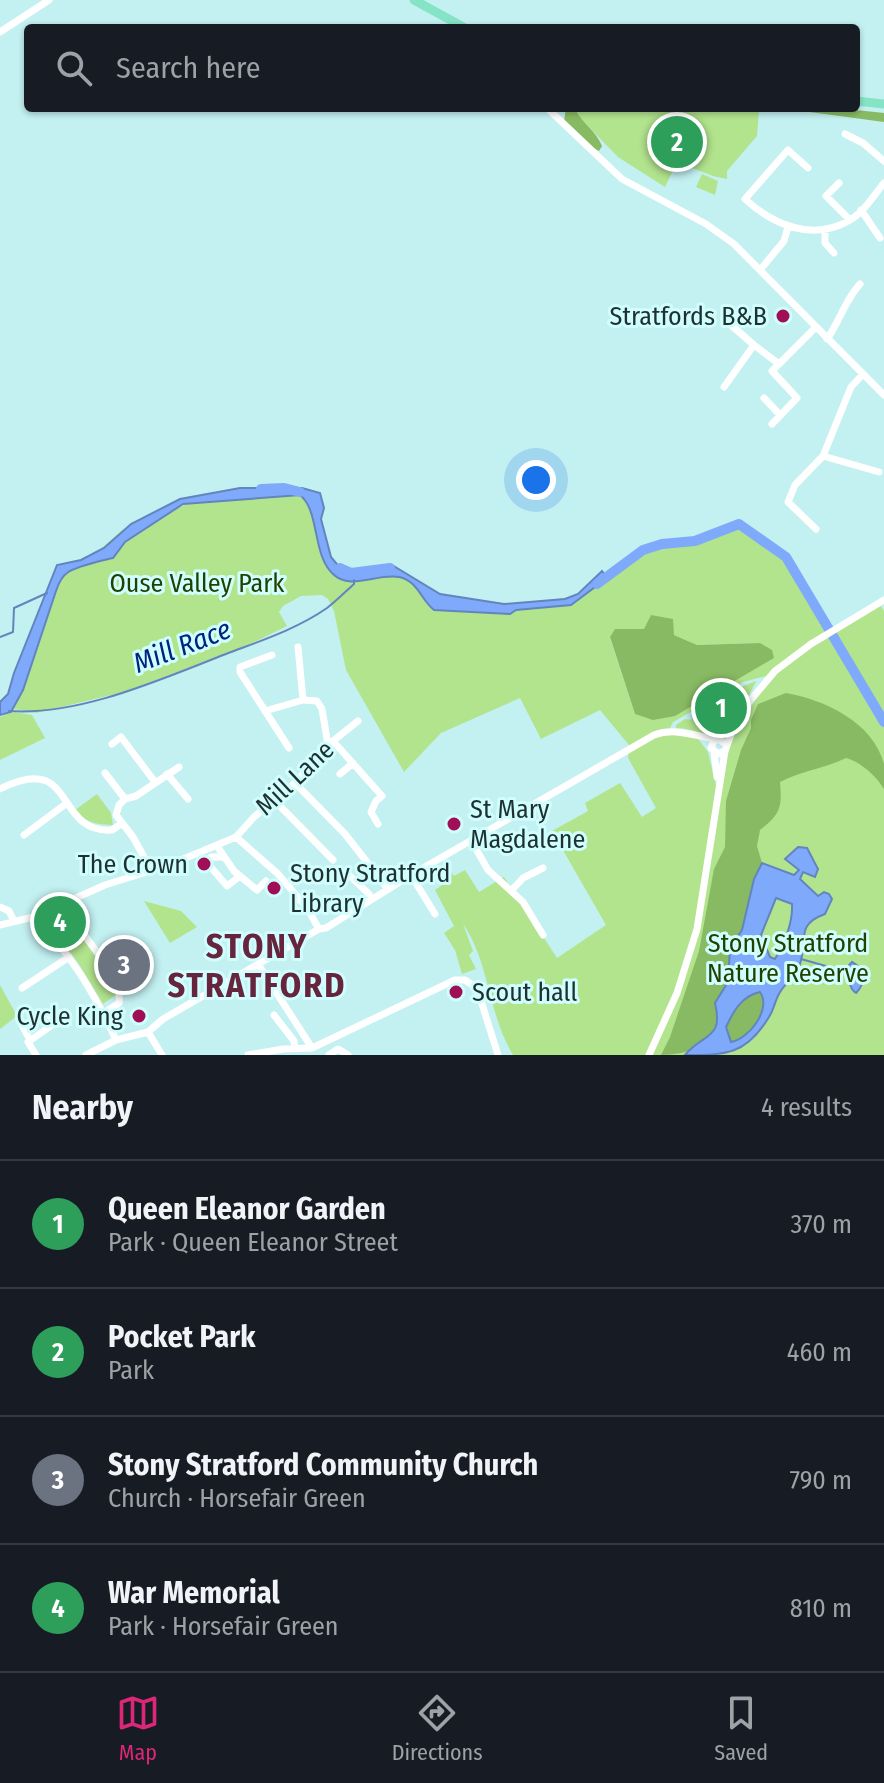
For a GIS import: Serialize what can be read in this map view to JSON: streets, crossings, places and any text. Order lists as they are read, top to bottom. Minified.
{"streets":{"street":["Mill Lane"]},"districts":["STONY STRATFORD"],"water":["Mill Race"],"parks":["Ouse Valley Park","Stony Stratford Nature Reserve"],"places":["Stratfords B&B","St Mary Magdalene","The Crown","Stony Stratford Library","Scout hall","Cycle King"],"page":{"search":"Search here","pins":["2","1","4","3"],"heading":["Nearby","4 results"],"list":[{"mark":"1","name":"Queen Eleanor Garden","note":"Park · Queen Eleanor Street","value":"370 m"},{"mark":"2","name":"Pocket Park","note":"Park","value":"460 m"},{"mark":"3","name":"Stony Stratford Community Church","note":"Church · Horsefair Green","value":"790 m"},{"mark":"4","name":"War Memorial","note":"Park · Horsefair Green","value":"810 m"}],"nav":["Map","Directions","Saved"]}}
